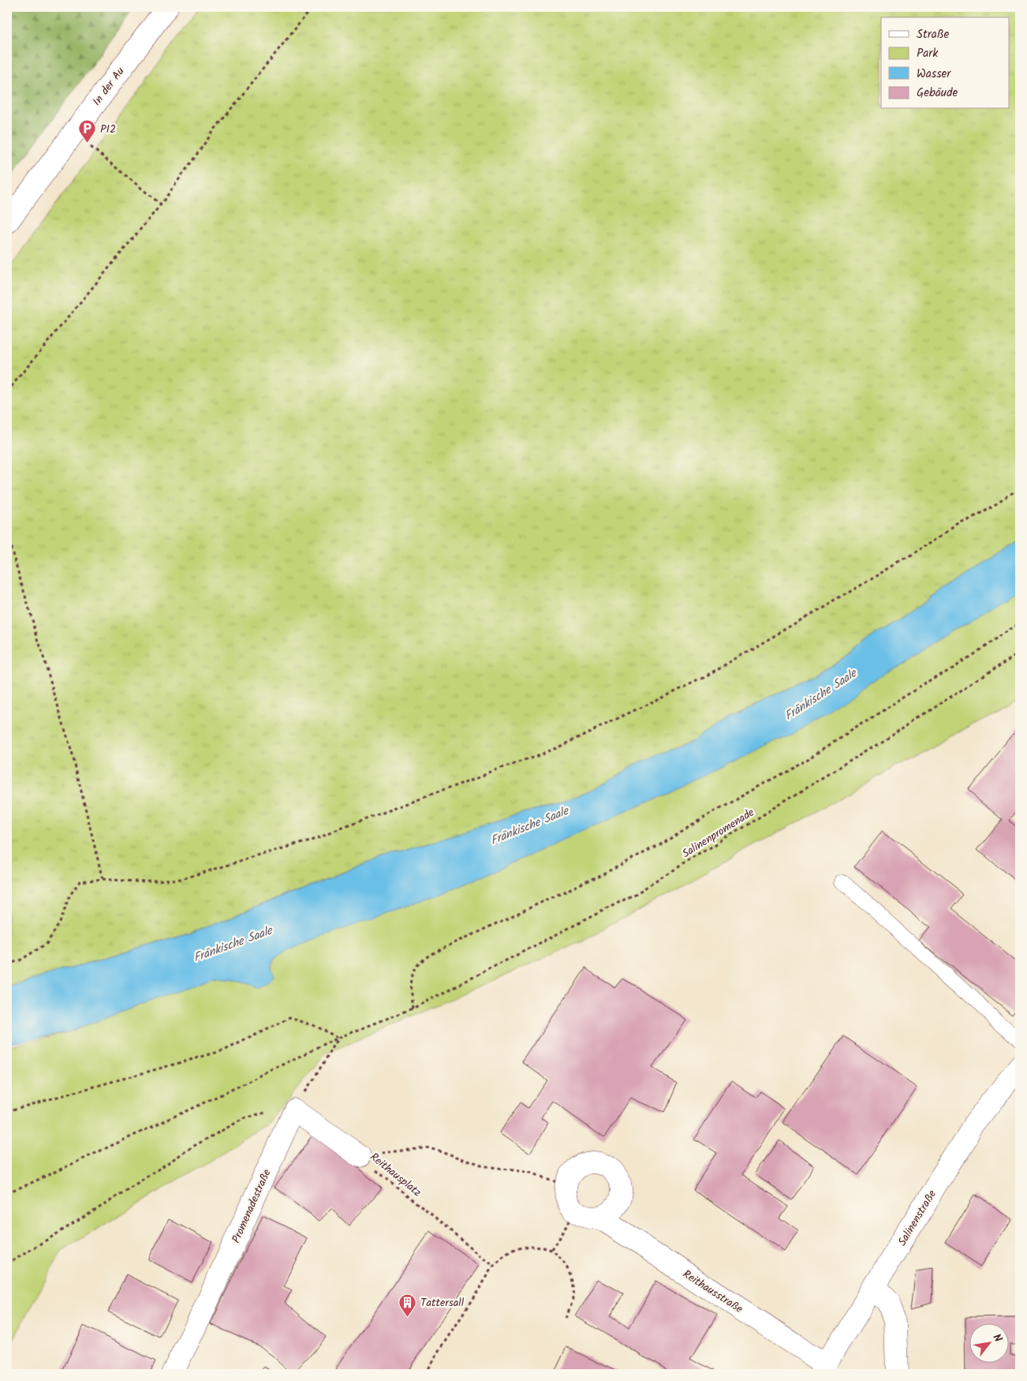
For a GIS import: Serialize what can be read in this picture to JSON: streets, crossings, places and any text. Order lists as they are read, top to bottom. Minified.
{"streets":{"street":["In der Au","Promenadestraße","Salinenstraße","Reithausstraße"],"path":["Salinenpromenade","Reithausplatz"]},"crossings":[["Reithausplatz","Reithausstraße"],["Salinenstraße","Reithausstraße"]],"water":["Fränkische Saale"],"places":{"parking":["P12"],"building":["Tattersall"]},"legend":["Straße","Park","Wasser","Gebäude"],"north":"top right"}
